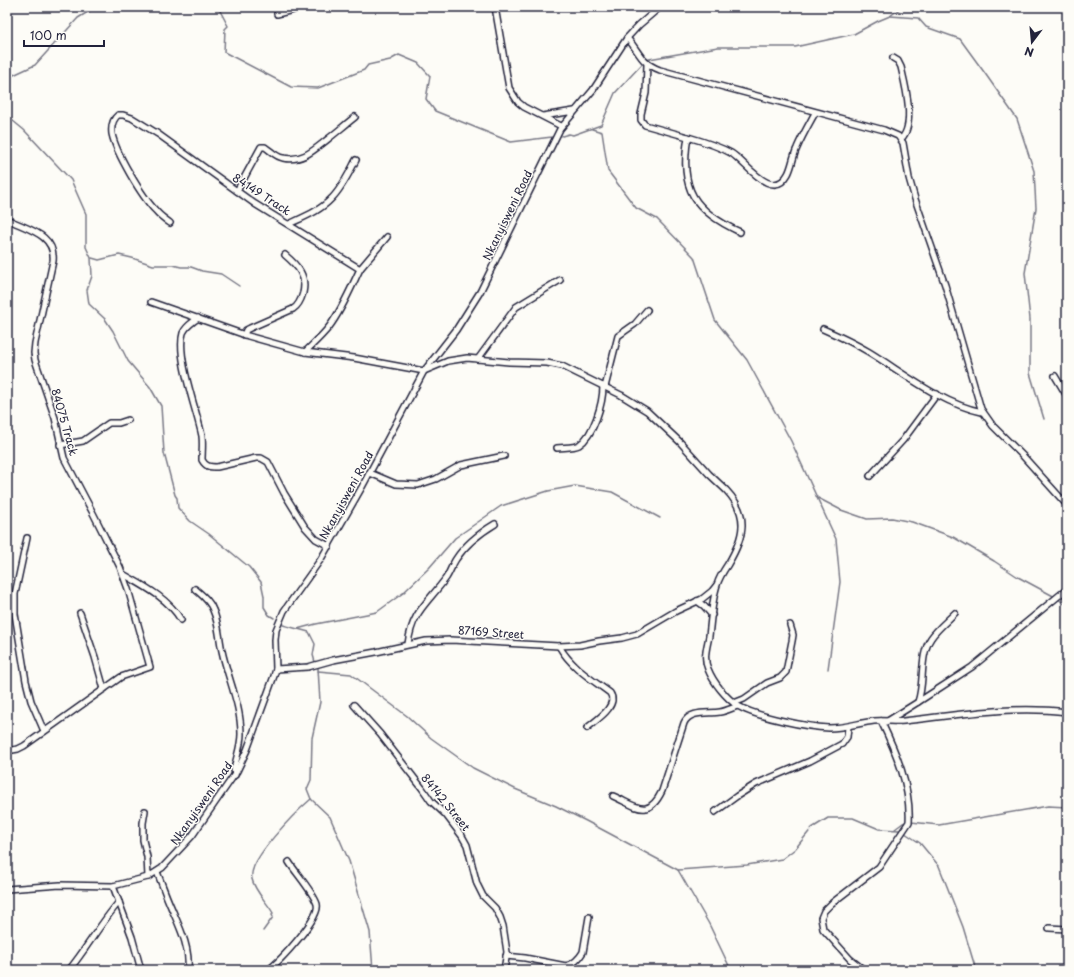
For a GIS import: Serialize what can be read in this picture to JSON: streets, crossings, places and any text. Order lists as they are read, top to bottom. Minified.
{"streets":{"street":["84149 Track","Nkanyisweni Road","84075 Track","87169 Street","84142 Street"]},"crossings":[["Nkanyisweni Road","87169 Street"]],"scale_bar":"100 m","north":"bottom"}
